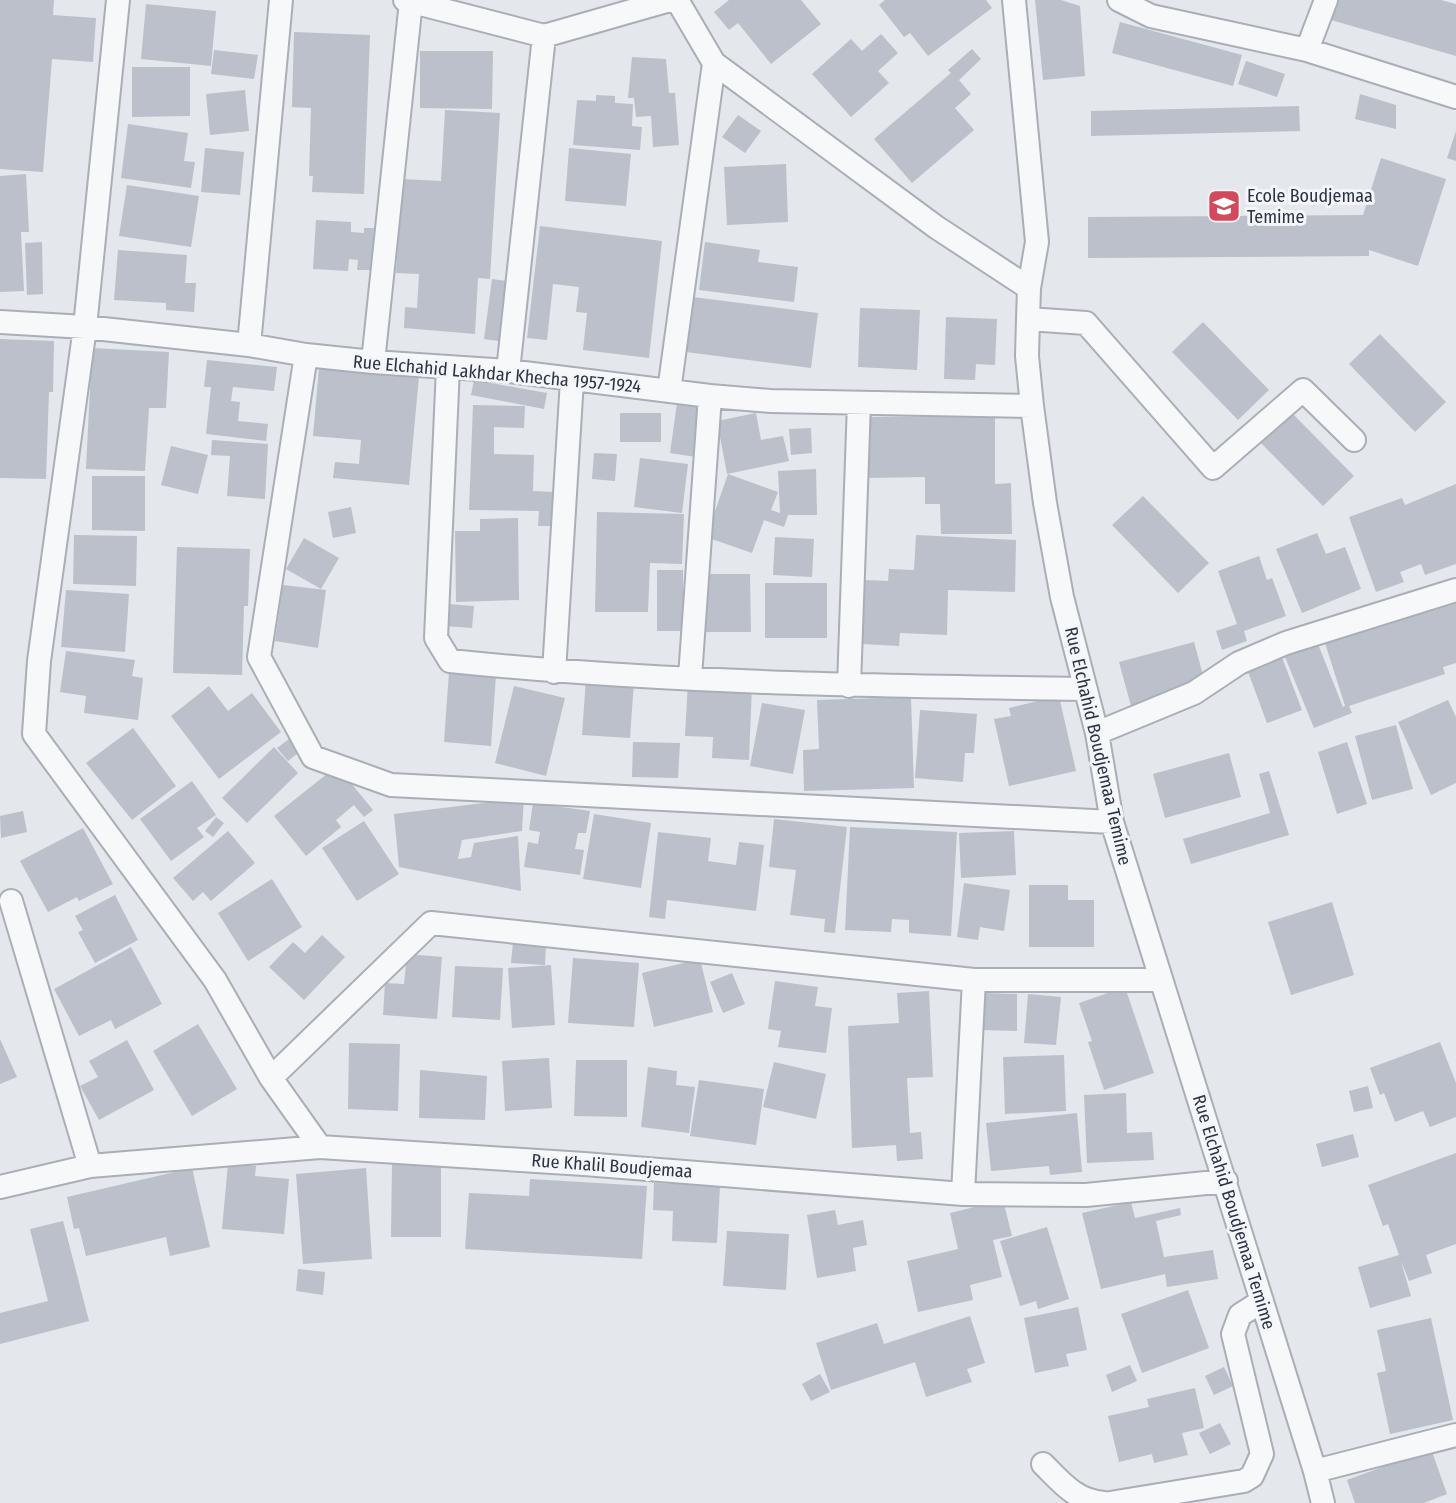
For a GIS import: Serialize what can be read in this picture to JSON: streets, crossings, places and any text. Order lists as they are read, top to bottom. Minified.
{"streets":{"street":["Rue Elchahid Lakhdar Khecha 1957-1924","Rue Elchahid Boudjemaa Temime","Rue Khalil Boudjemaa"]},"crossings":[["Rue Elchahid Lakhdar Khecha 1957-1924","Rue Elchahid Boudjemaa Temime"],["Rue Elchahid Boudjemaa Temime","Rue Khalil Boudjemaa"]],"places":{"school or university":["Ecole Boudjemaa Temime"]}}
